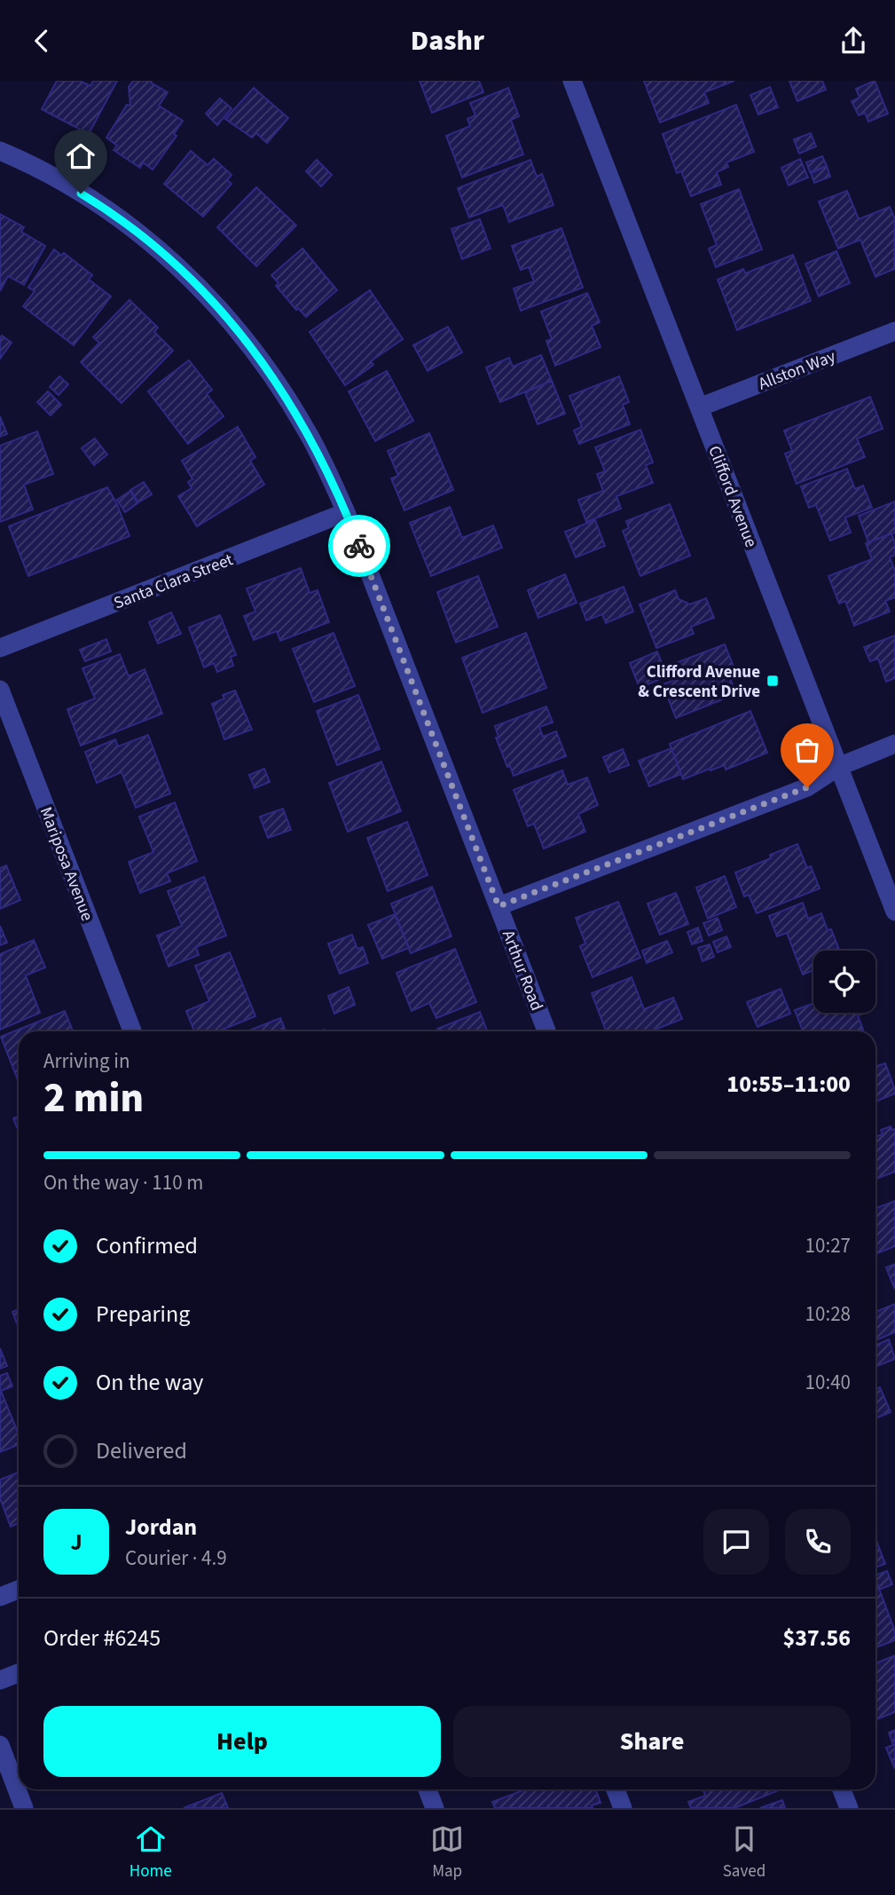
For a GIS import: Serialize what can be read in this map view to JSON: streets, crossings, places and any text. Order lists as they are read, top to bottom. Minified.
{"streets":{"street":["Allston Way","Clifford Avenue","Santa Clara Street","Mariposa Avenue","Arthur Road"]},"crossings":[["Allston Way","Clifford Avenue"],["Santa Clara Street","Arthur Road"]],"places":{"transit":["Clifford Avenue & Crescent Drive"]},"page":{"header":"Dashr","heading":["2 min","Arriving in","10:55–11:00"],"panel":["Jordan","Courier · 4.9","Order #6245","$37.56"],"bar":"On the way · 110 m","list":[["Confirmed","10:27"],["Preparing","10:28"],["On the way","10:40"],"Delivered"],"round":"J","buttons":["Help","Share"],"tabs":["Home","Map","Saved"]}}
